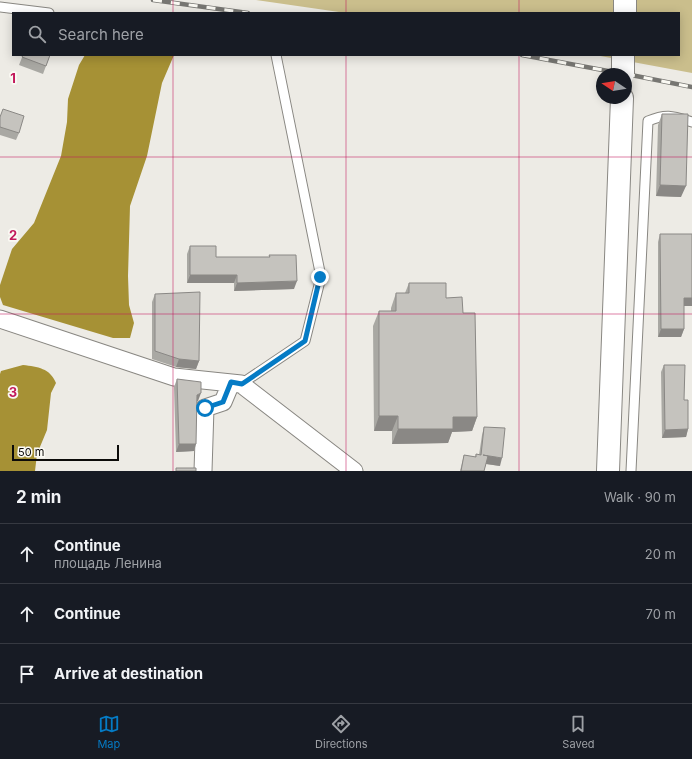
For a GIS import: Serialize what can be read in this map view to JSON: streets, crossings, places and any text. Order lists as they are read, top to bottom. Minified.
{"scale_bar":"50 m","north":"left","page":{"search":"Search here","scale":"50 m","heading":["2 min","Walk · 90 m"],"list":[["Continue","площадь Ленина","20 m"],["Continue","70 m"],"Arrive at destination"],"nav":["Map","Directions","Saved"]},"grid":{"rows":["1","2","3"]}}
